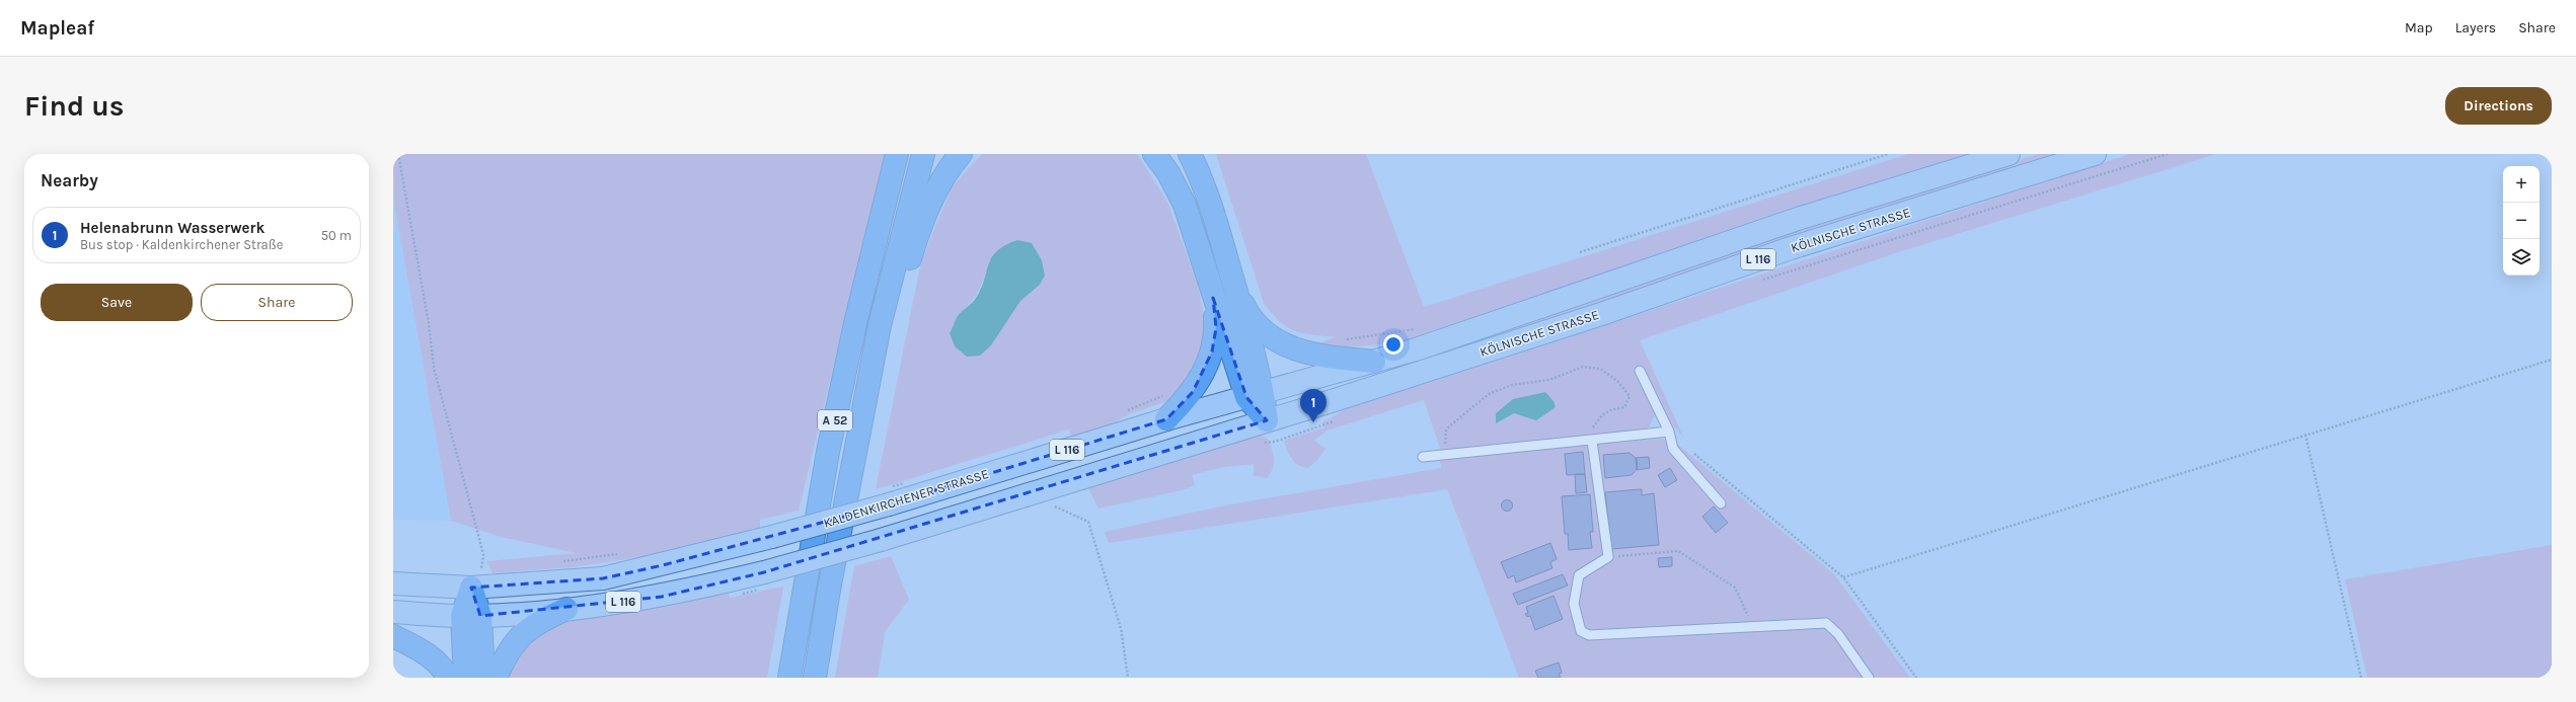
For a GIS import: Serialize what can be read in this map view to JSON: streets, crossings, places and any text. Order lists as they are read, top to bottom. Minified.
{"streets":{"highway":["A 52"],"main road":["KÖLNISCHE STRASSE","L 116","KALDENKIRCHENER STRASSE"]},"crossings":[["KÖLNISCHE STRASSE","L 116"],["KÖLNISCHE STRASSE","KALDENKIRCHENER STRASSE"]],"page":{"header":"Mapleaf","nav":["Map","Layers","Share"],"buttons":["Directions",["Save","Share"]],"title":"Find us","heading":"Nearby","map_buttons":["+","−"],"list":[{"mark":"1","name":"Helenabrunn Wasserwerk","note":"Bus stop · Kaldenkirchener Straße","value":"50 m"}],"pins":"1"}}
